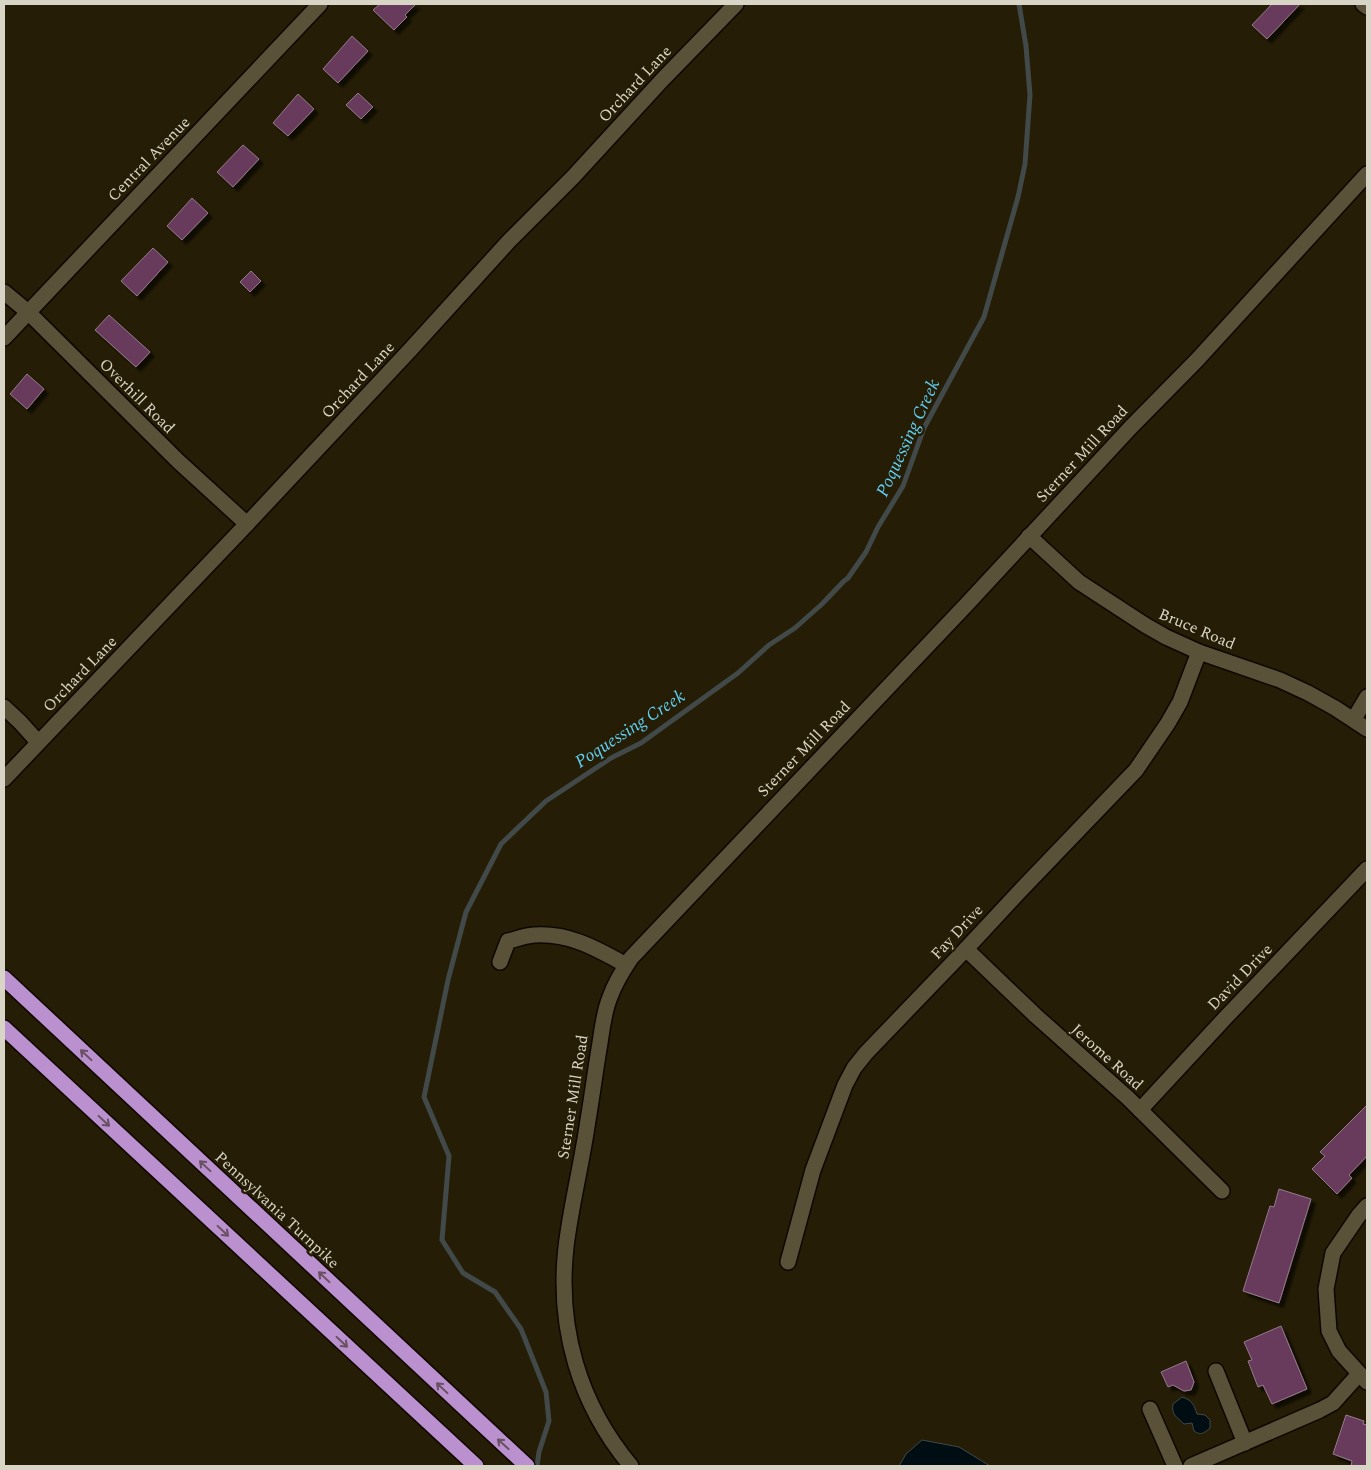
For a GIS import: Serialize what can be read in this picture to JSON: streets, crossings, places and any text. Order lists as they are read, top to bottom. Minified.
{"streets":{"highway":["Pennsylvania Turnpike"],"street":["Orchard Lane","Central Avenue","Overhill Road","Sterner Mill Road","Bruce Road","Fay Drive","David Drive","Jerome Road"]},"crossings":[["Orchard Lane","Overhill Road"],["Central Avenue","Overhill Road"],["Sterner Mill Road","Bruce Road"],["Bruce Road","Fay Drive"],["Fay Drive","Jerome Road"],["David Drive","Jerome Road"]],"water":["Poquessing Creek"]}
